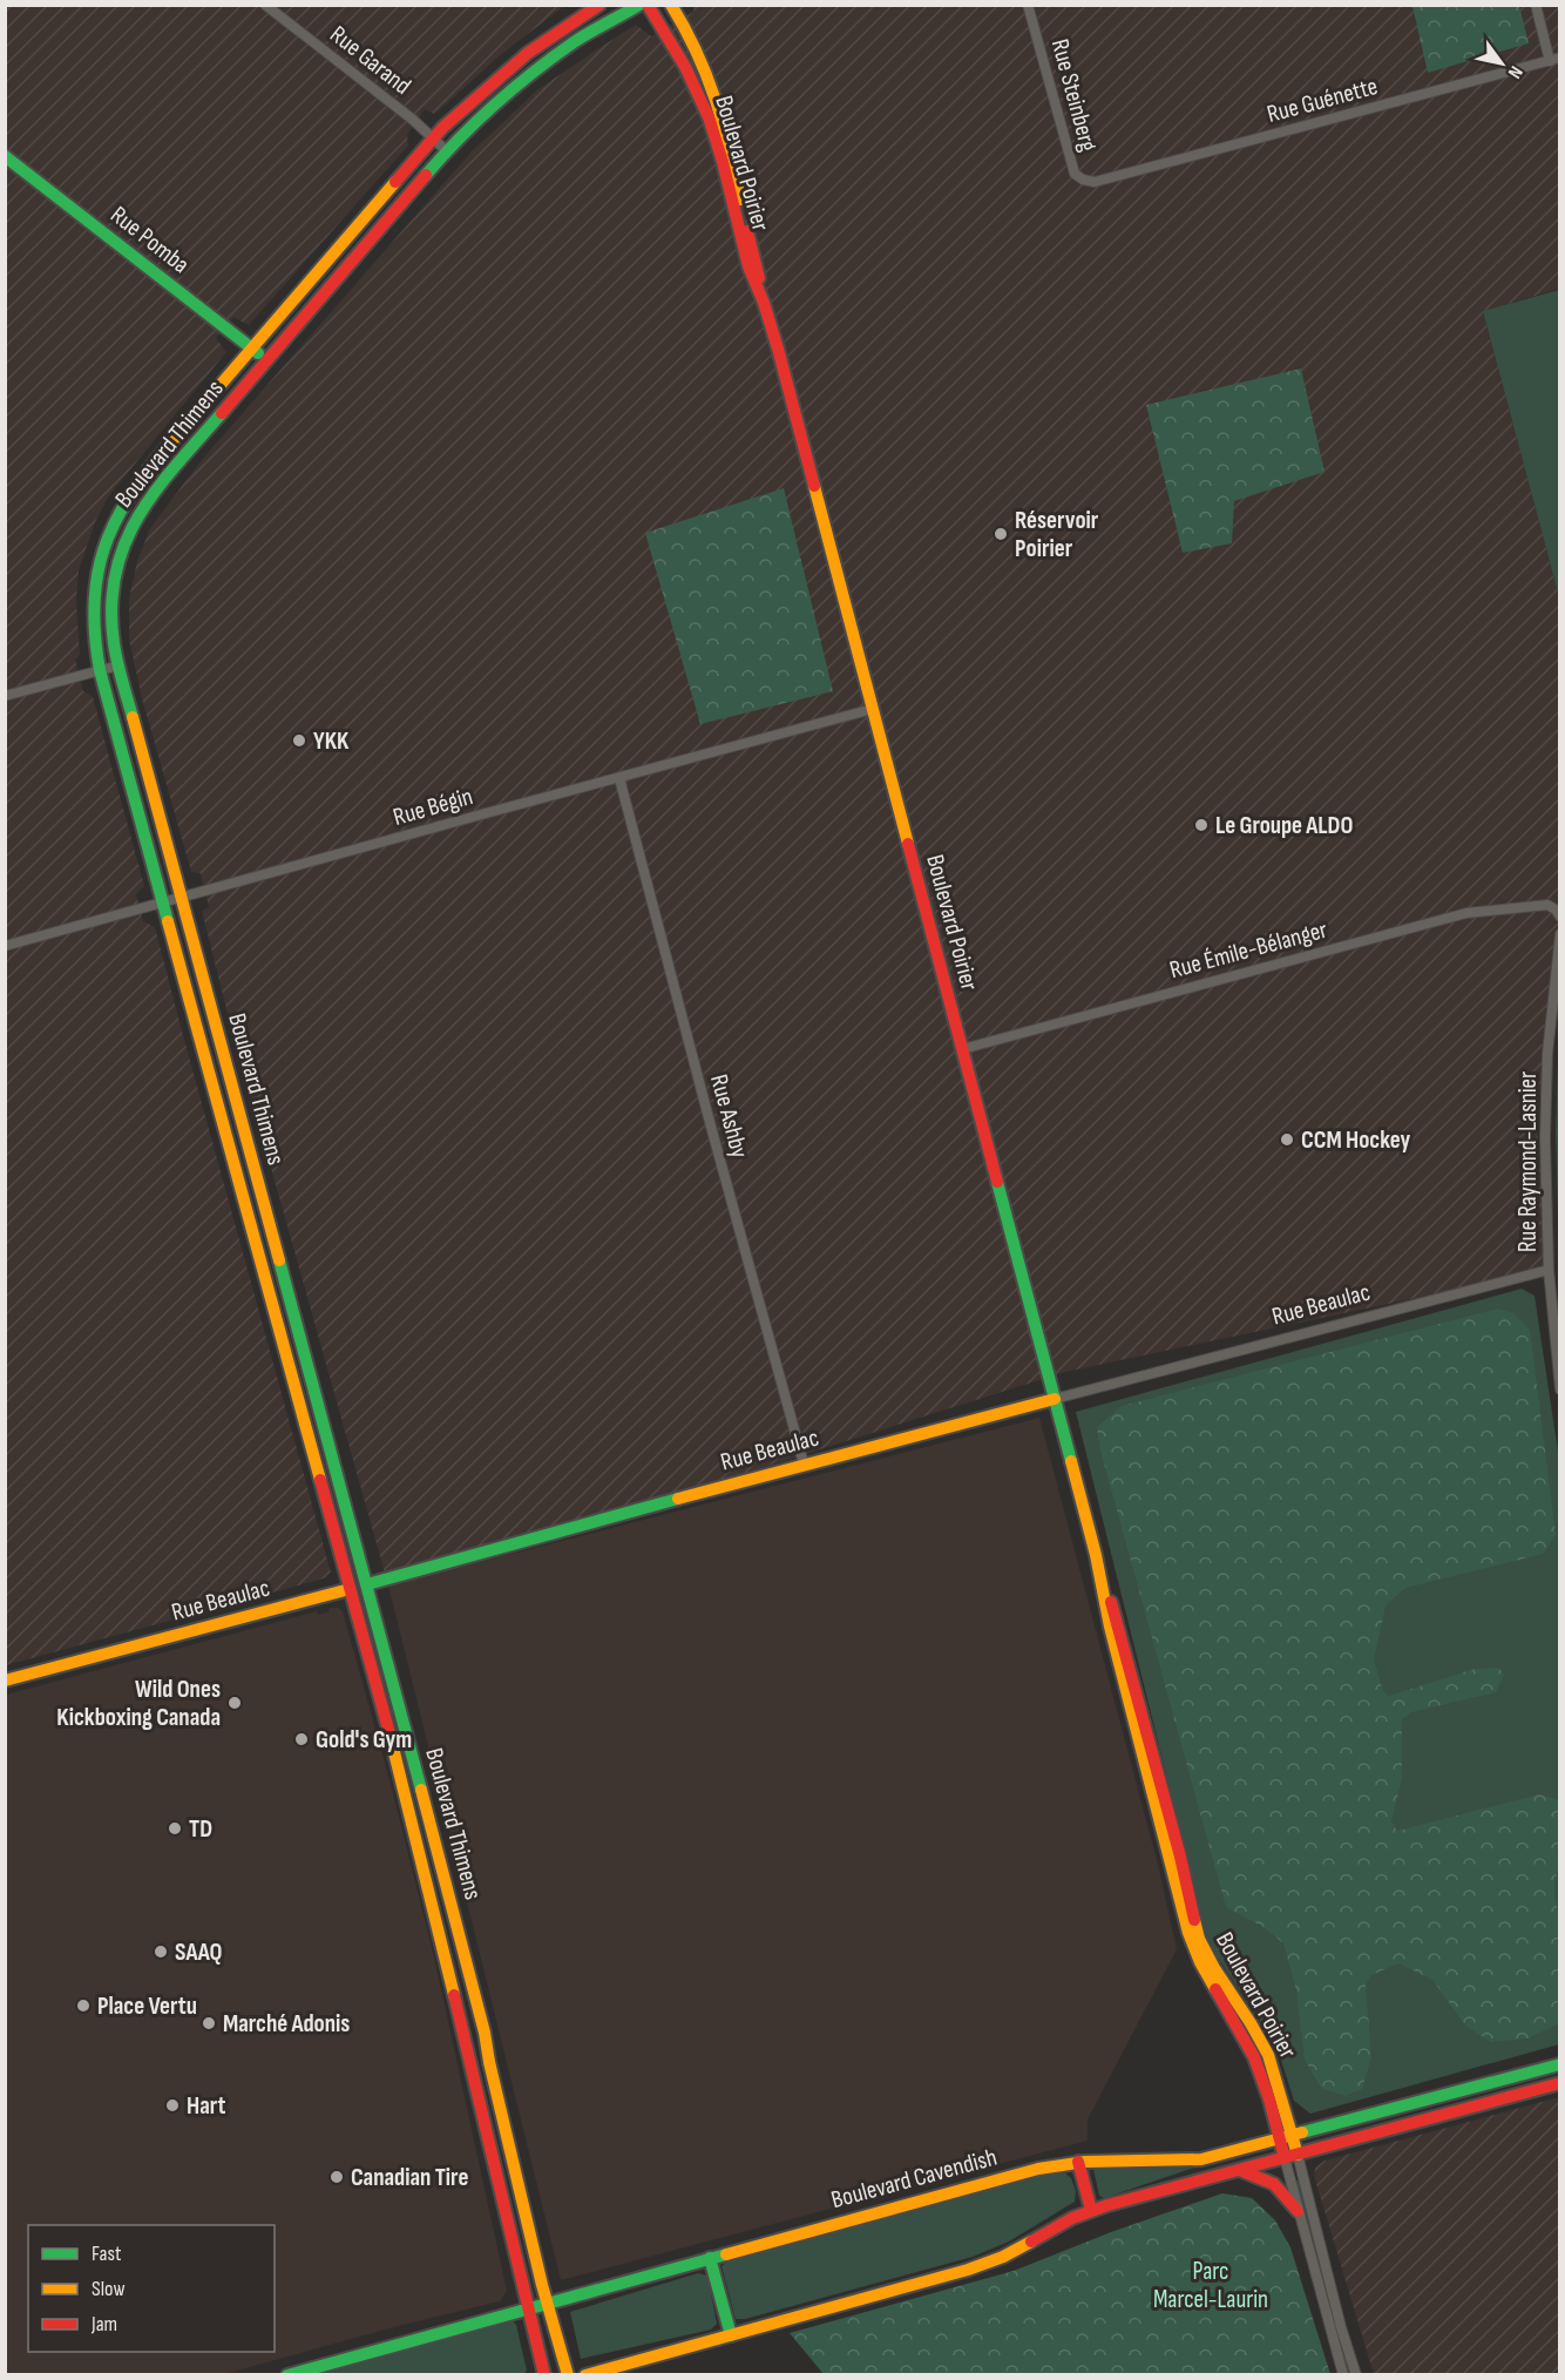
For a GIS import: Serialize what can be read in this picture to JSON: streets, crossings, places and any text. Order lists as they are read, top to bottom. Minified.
{"streets":{"street":["Rue Garand","Rue Steinberg","Rue Guénette","Boulevard Poirier","Rue Pomba","Boulevard Thimens","Rue Bégin","Rue Émile-Bélanger","Rue Ashby","Rue Raymond-Lasnier","Rue Beaulac","Boulevard Cavendish"]},"crossings":[["Rue Garand","Boulevard Thimens"],["Rue Steinberg","Rue Guénette"],["Boulevard Poirier","Rue Bégin"],["Boulevard Poirier","Rue Émile-Bélanger"],["Boulevard Poirier","Rue Beaulac"],["Boulevard Poirier","Boulevard Cavendish"],["Rue Pomba","Boulevard Thimens"],["Boulevard Thimens","Rue Bégin"],["Boulevard Thimens","Rue Beaulac"],["Boulevard Thimens","Boulevard Cavendish"],["Rue Bégin","Rue Ashby"],["Rue Ashby","Rue Beaulac"],["Rue Raymond-Lasnier","Rue Beaulac"]],"parks":["Parc Marcel-Laurin"],"places":["Réservoir Poirier","YKK","Le Groupe ALDO","CCM Hockey","Wild Ones Kickboxing Canada","Gold's Gym","TD","SAAQ","Place Vertu","Marché Adonis","Hart","Canadian Tire"],"legend":["Fast","Slow","Jam"],"north":"bottom right"}
